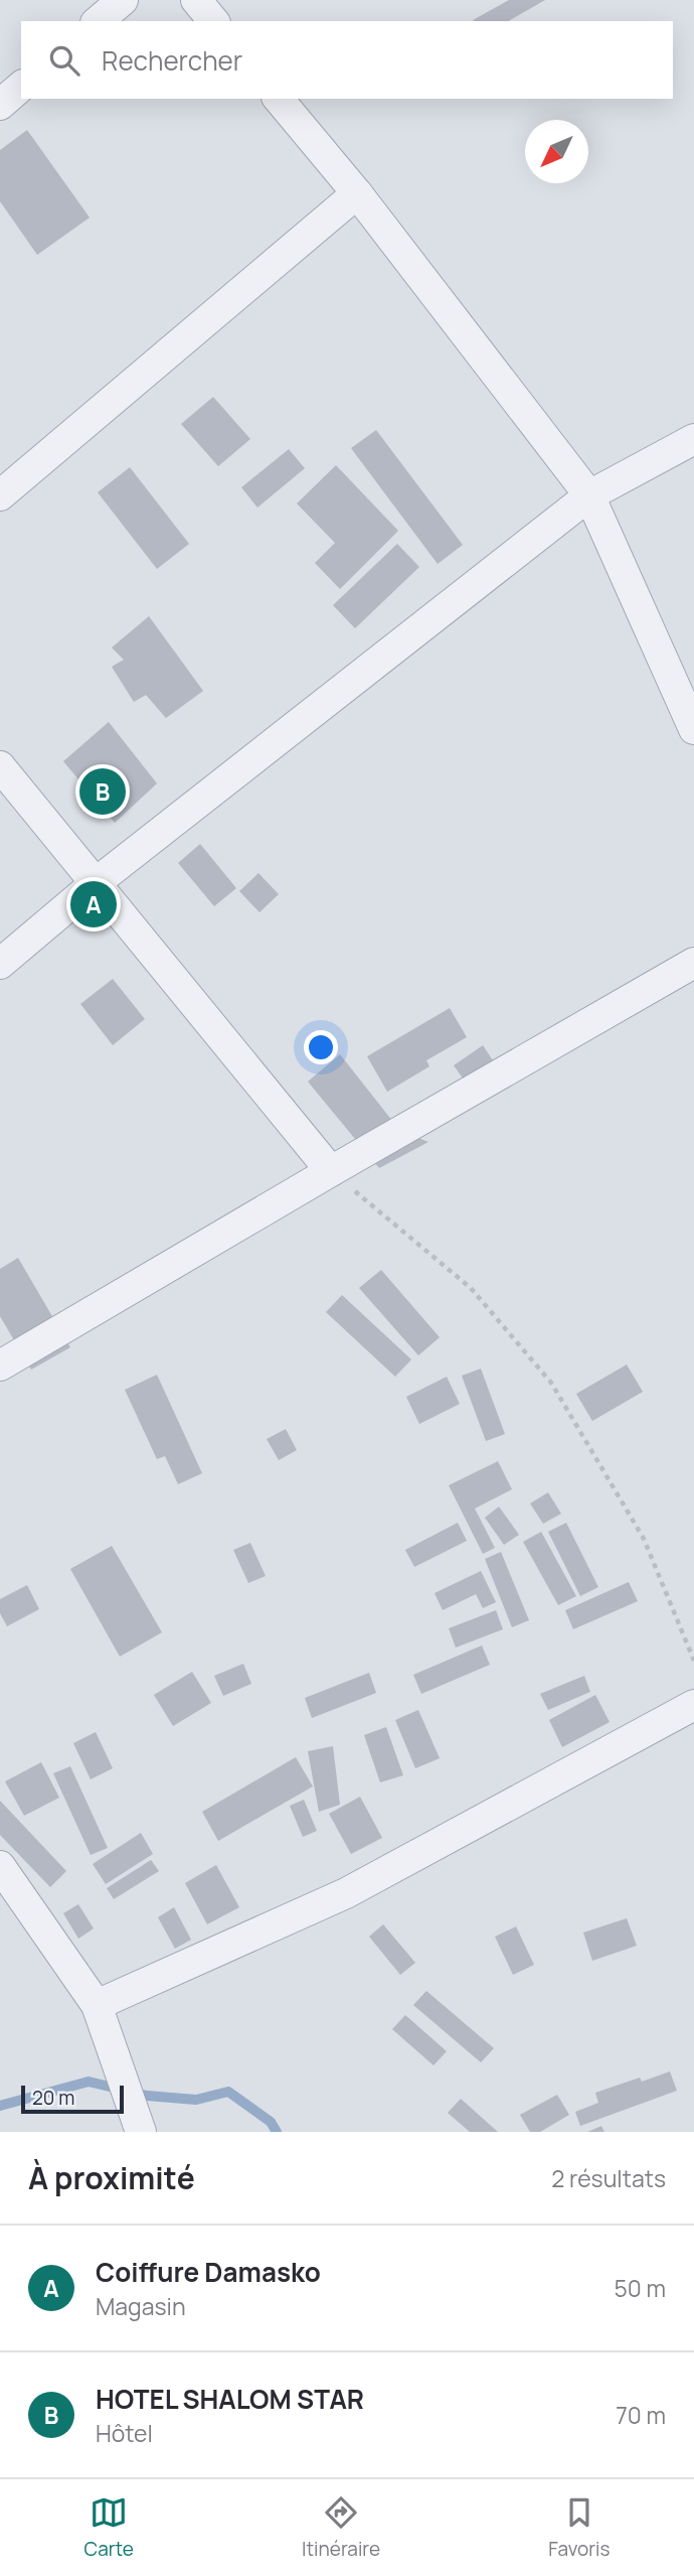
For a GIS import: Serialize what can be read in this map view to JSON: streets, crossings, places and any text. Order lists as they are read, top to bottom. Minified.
{"scale_bar":"20 m","north":"bottom left","page":{"search":"Rechercher","pins":["B","A"],"scale":"20 m","heading":["À proximité","2 résultats"],"list":[{"mark":"A","name":"Coiffure Damasko","note":"Magasin","value":"50 m"},{"mark":"B","name":"HOTEL SHALOM STAR","note":"Hôtel","value":"70 m"}],"nav":["Carte","Itinéraire","Favoris"]}}
